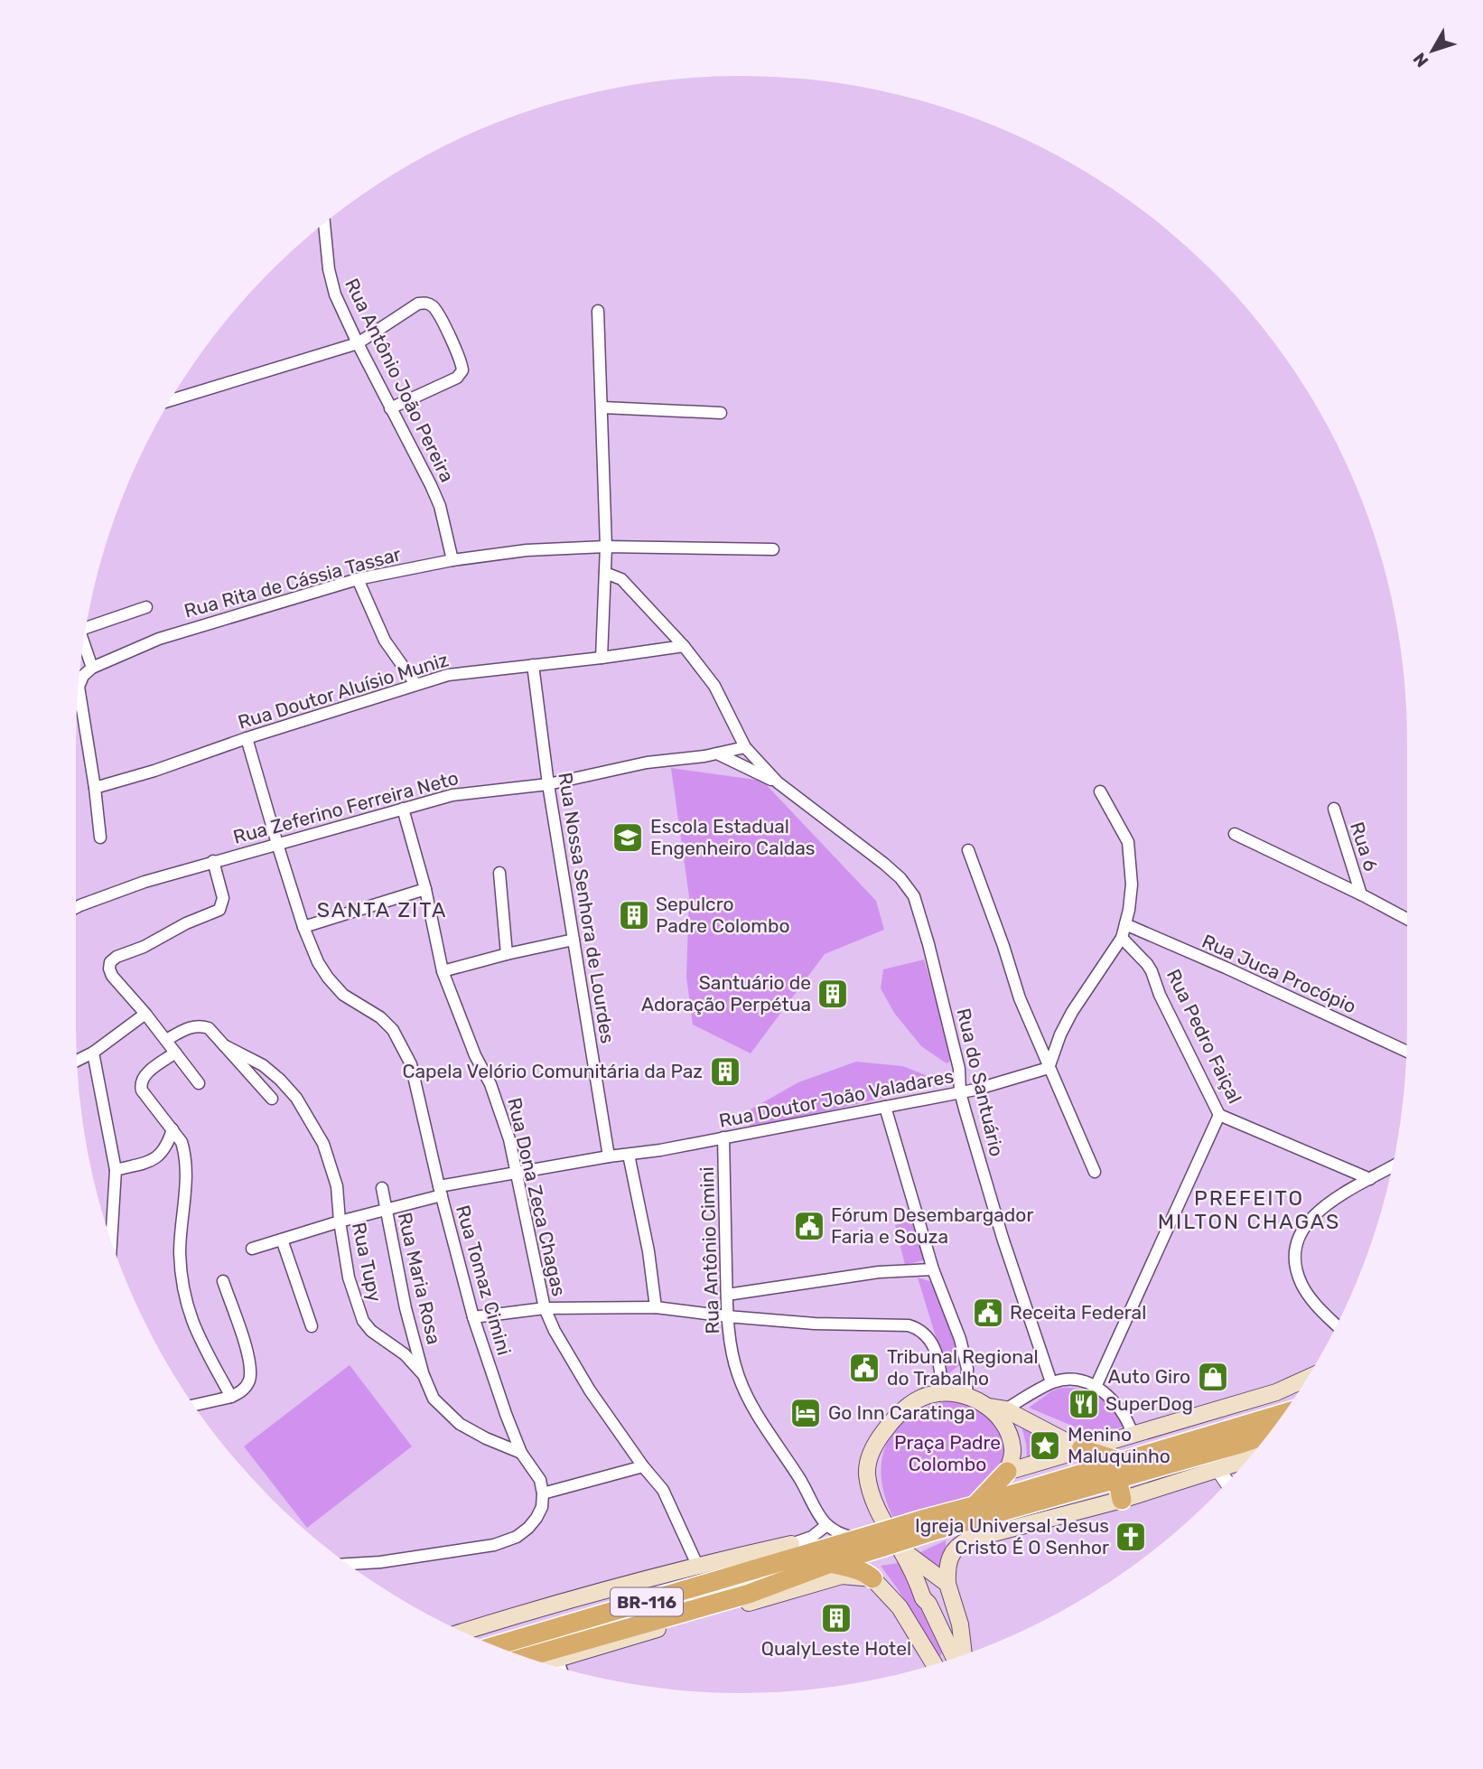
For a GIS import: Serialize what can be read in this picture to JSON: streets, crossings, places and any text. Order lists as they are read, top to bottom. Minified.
{"streets":{"highway":["BR-116"],"street":["Rua Antônio João Pereira","Rua Rita de Cássia Tassar","Rua Doutor Aluísio Muniz","Rua Zeferino Ferreira Neto","Rua 6","Rua Nossa Senhora de Lourdes","Rua Juca Procópio","Rua Pedro Faiçal","Rua do Santuário","Rua Doutor João Valadares","Rua Dona Zeca Chagas","Rua Antônio Cimini","Rua Tupy","Rua Maria Rosa","Rua Tomaz Cimini"]},"crossings":[["Rua Antônio João Pereira","Rua Rita de Cássia Tassar"],["Rua Doutor Aluísio Muniz","Rua Nossa Senhora de Lourdes"],["Rua Doutor Aluísio Muniz","Rua Tomaz Cimini"],["Rua Zeferino Ferreira Neto","Rua Nossa Senhora de Lourdes"],["Rua Zeferino Ferreira Neto","Rua Dona Zeca Chagas"],["Rua Zeferino Ferreira Neto","Rua Tomaz Cimini"],["Rua Nossa Senhora de Lourdes","Rua Doutor João Valadares"],["Rua do Santuário","Rua Doutor João Valadares"],["Rua Doutor João Valadares","Rua Dona Zeca Chagas"],["Rua Doutor João Valadares","Rua Antônio Cimini"],["Rua Doutor João Valadares","Rua Tupy"],["Rua Doutor João Valadares","Rua Maria Rosa"],["Rua Doutor João Valadares","Rua Tomaz Cimini"],["Rua Tupy","Rua Maria Rosa"],["Rua Tupy","Rua Tomaz Cimini"]],"districts":["SANTA ZITA","PREFEITO MILTON CHAGAS"],"parks":["Praça Padre Colombo"],"places":{"school or university":["Escola Estadual Engenheiro Caldas"],"building":["Sepulcro Padre Colombo","Santuário de Adoração Perpétua","Capela Velório Comunitária da Paz","QualyLeste Hotel"],"public building":["Fórum Desembargador Faria e Souza","Receita Federal","Tribunal Regional do Trabalho"],"shop":["Auto Giro"],"restaurant":["SuperDog"],"hotel":["Go Inn Caratinga"],"place":["Menino Maluquinho"],"church":["Igreja Universal Jesus Cristo É O Senhor"]},"north":"bottom left"}
